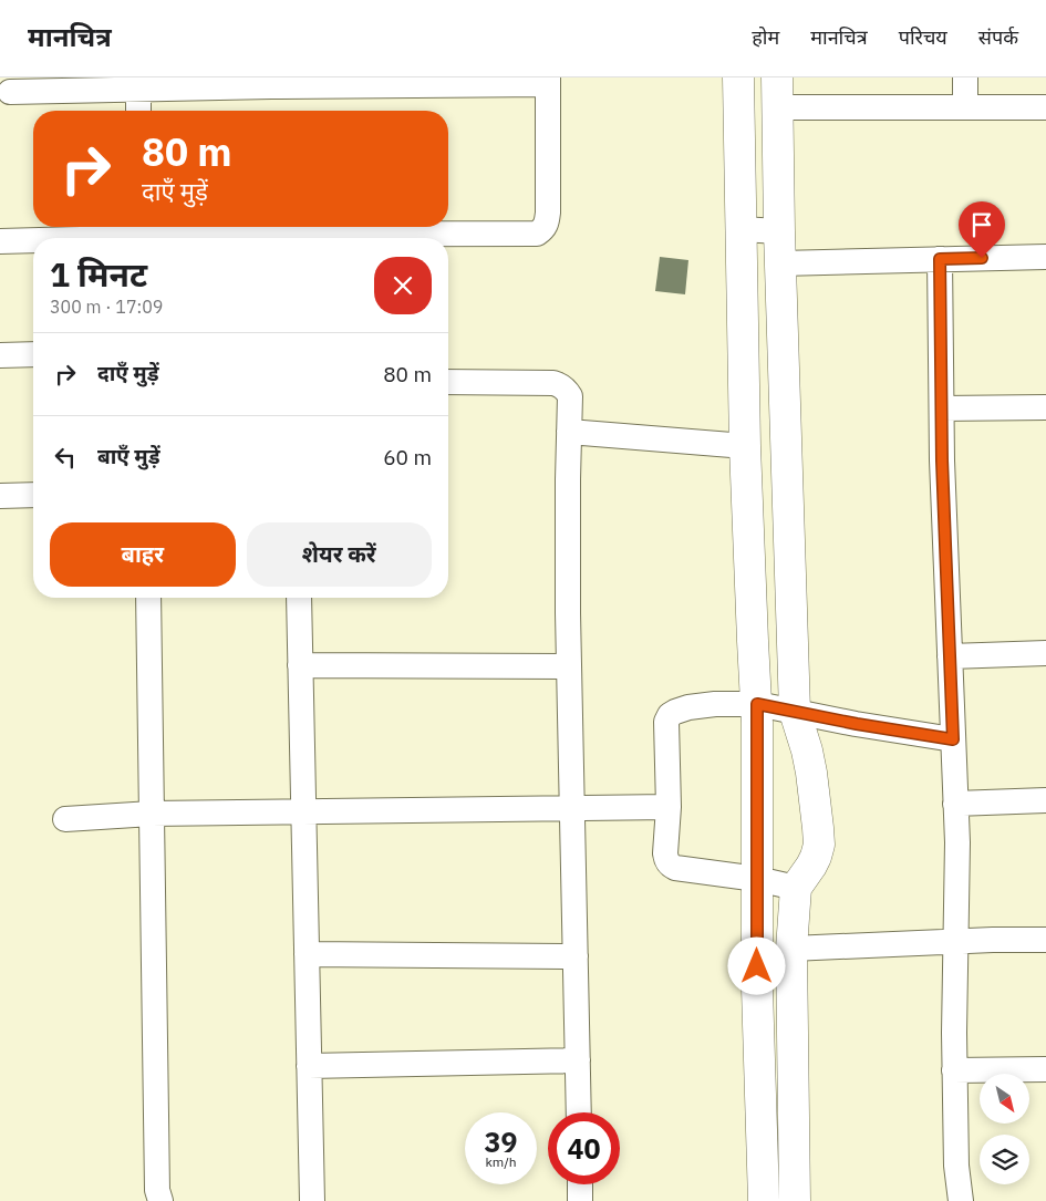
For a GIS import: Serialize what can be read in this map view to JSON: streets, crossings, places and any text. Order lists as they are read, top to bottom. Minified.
{"north":"bottom right","page":{"header":"मानचित्र","nav":["होम","मानचित्र","परिचय","संपर्क"],"turn":["80 m","दाएँ मुड़ें"],"heading":["1 मिनट","300 m · 17:09"],"list":[{"name":"दाएँ मुड़ें","value":"80 m"},{"name":"बाएँ मुड़ें","value":"60 m"}],"buttons":["बाहर","शेयर करें"],"speed":"39 km/h","limit":"40"}}
